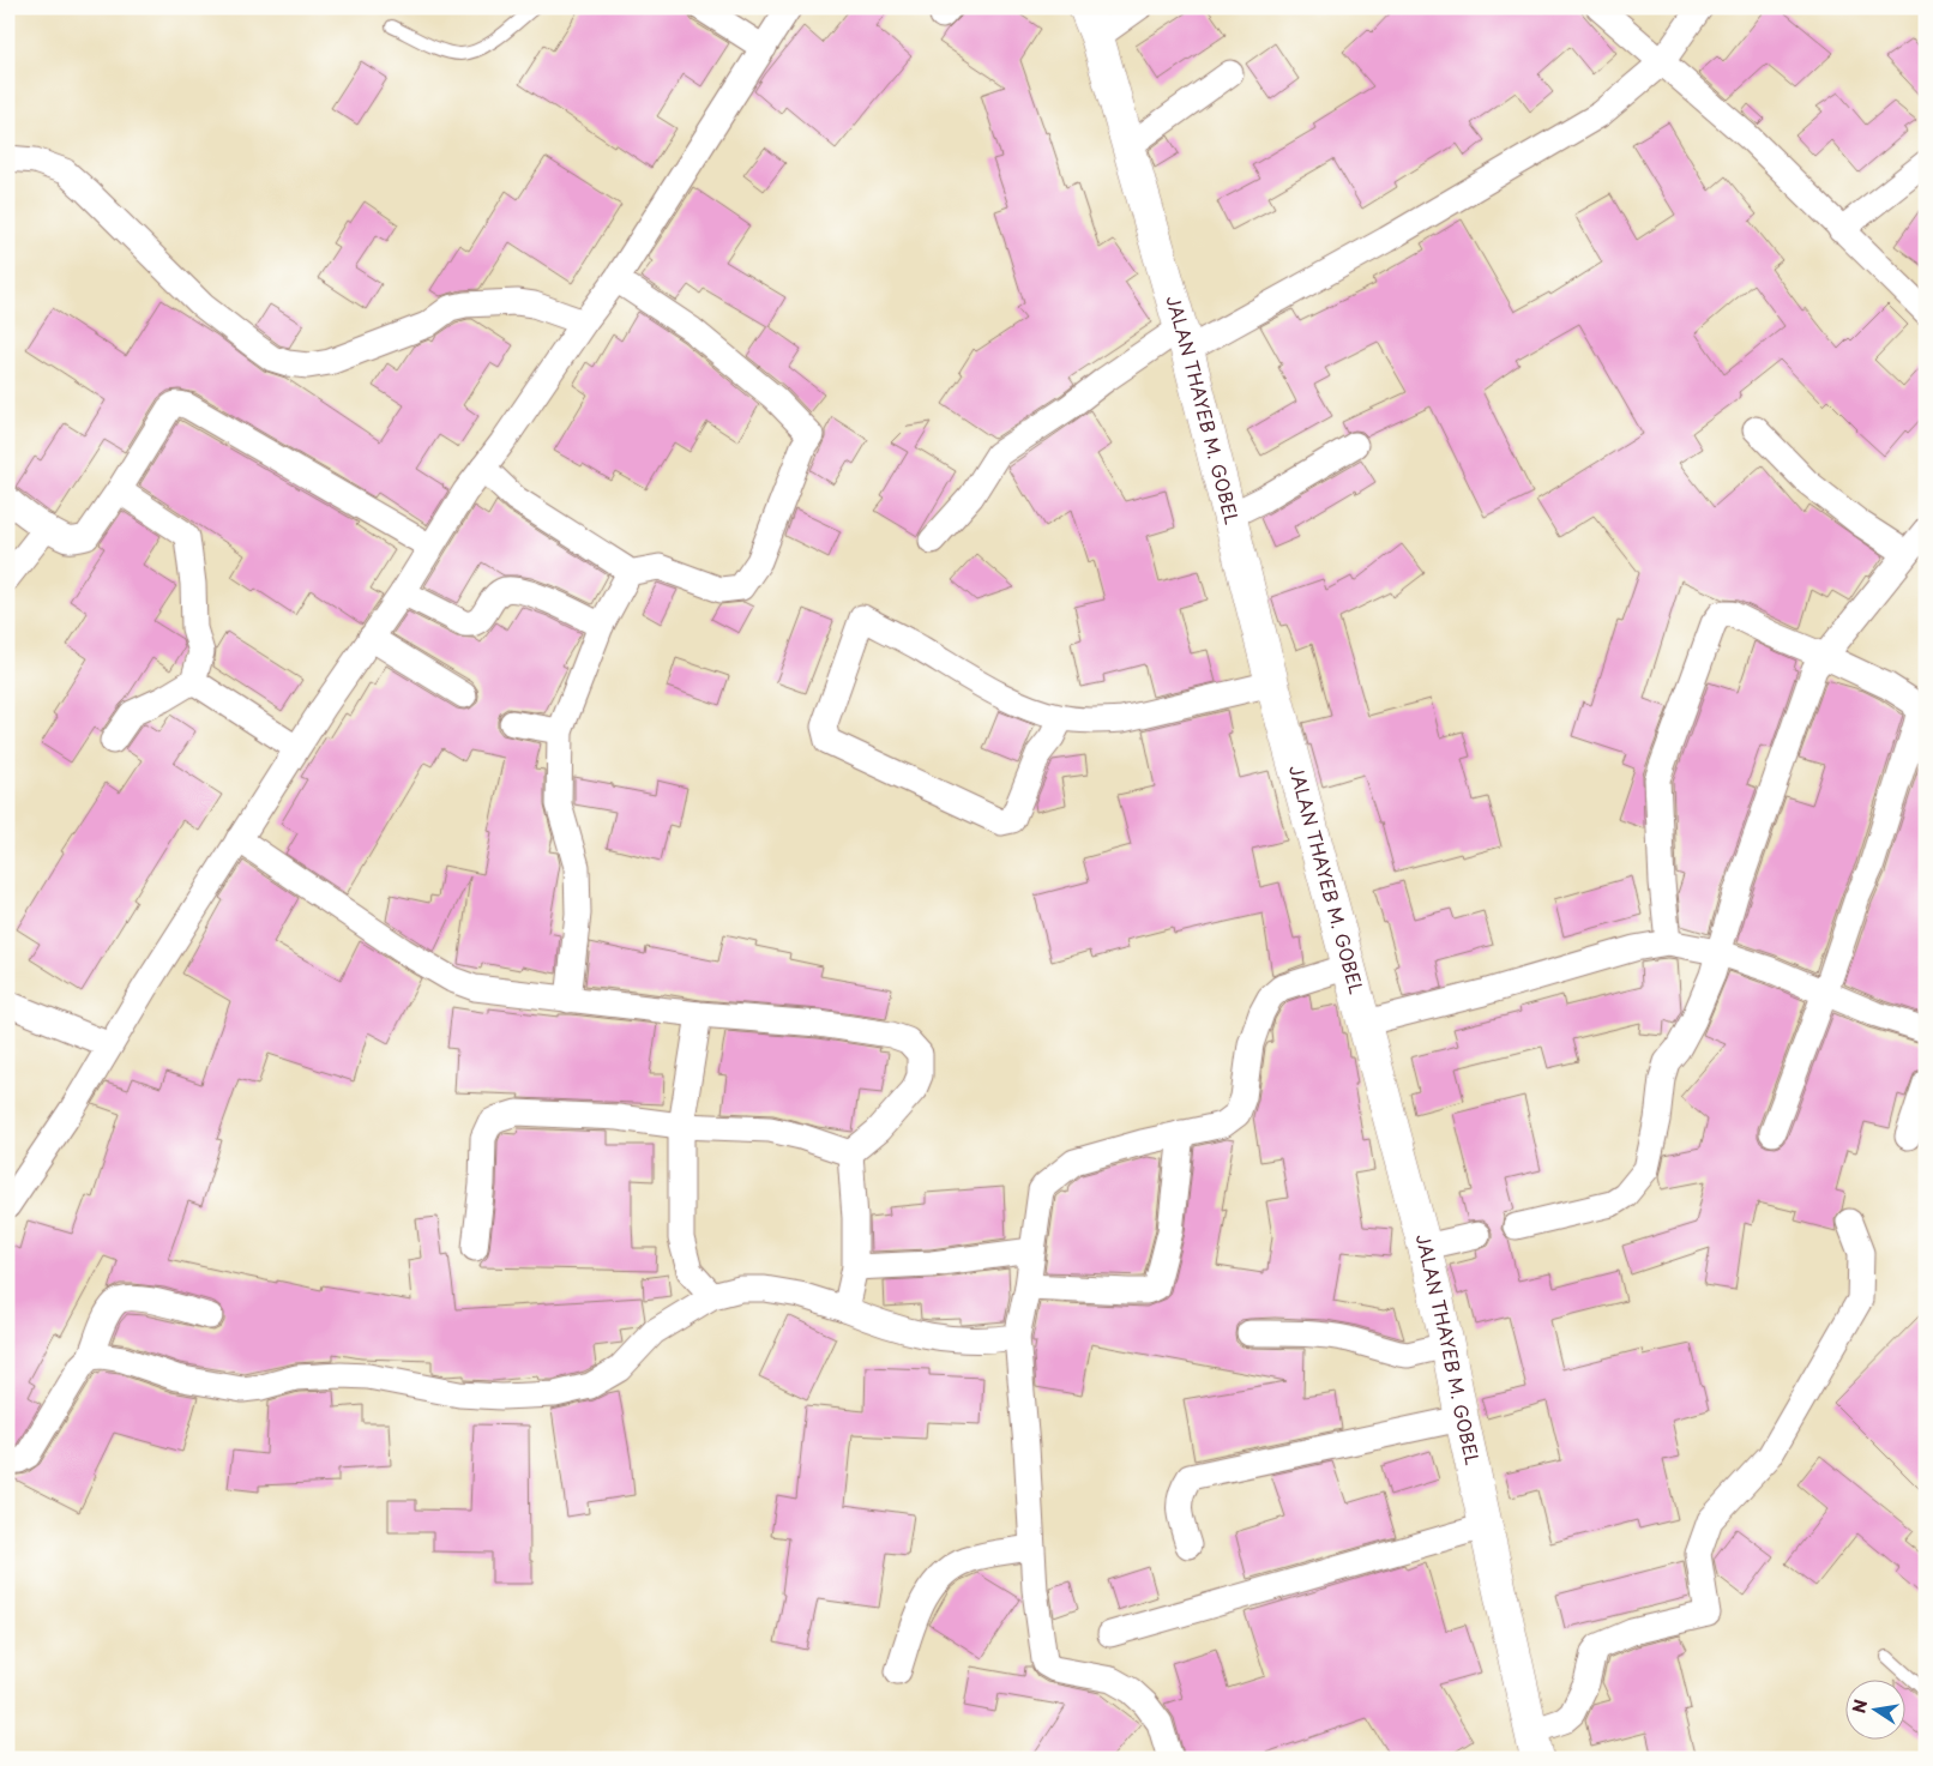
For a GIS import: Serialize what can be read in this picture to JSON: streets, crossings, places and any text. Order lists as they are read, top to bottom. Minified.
{"streets":{"main road":["JALAN THAYEB M. GOBEL"]},"north":"left"}
